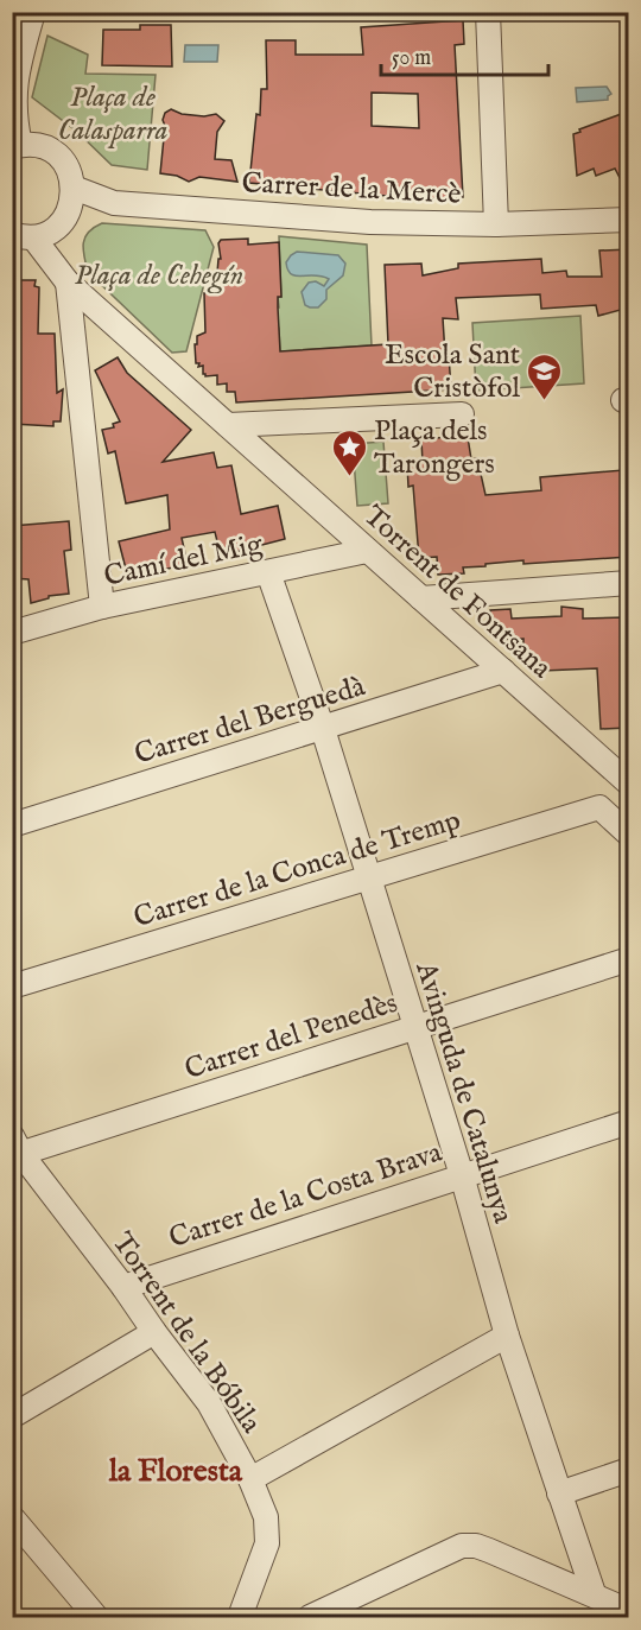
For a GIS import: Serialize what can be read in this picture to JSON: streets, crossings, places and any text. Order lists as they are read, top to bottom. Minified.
{"streets":{"street":["Carrer de la Mercè","Camí del Mig","Torrent de Fontsana","Carrer del Berguedà","Carrer de la Conca de Tremp","Carrer del Penedès","Avinguda de Catalunya","Carrer de la Costa Brava","Torrent de la Bóbila"]},"crossings":[["Camí del Mig","Torrent de Fontsana"],["Camí del Mig","Avinguda de Catalunya"],["Torrent de Fontsana","Carrer del Berguedà"],["Carrer del Berguedà","Avinguda de Catalunya"],["Carrer de la Conca de Tremp","Avinguda de Catalunya"],["Carrer del Penedès","Avinguda de Catalunya"],["Carrer del Penedès","Torrent de la Bóbila"],["Avinguda de Catalunya","Carrer de la Costa Brava"],["Carrer de la Costa Brava","Torrent de la Bóbila"]],"districts":["la Floresta"],"parks":["Plaça de Calasparra","Plaça de Cehegín"],"places":{"school or university":["Escola Sant Cristòfol"],"place":["Plaça dels Tarongers"]},"scale_bar":"50 m"}
